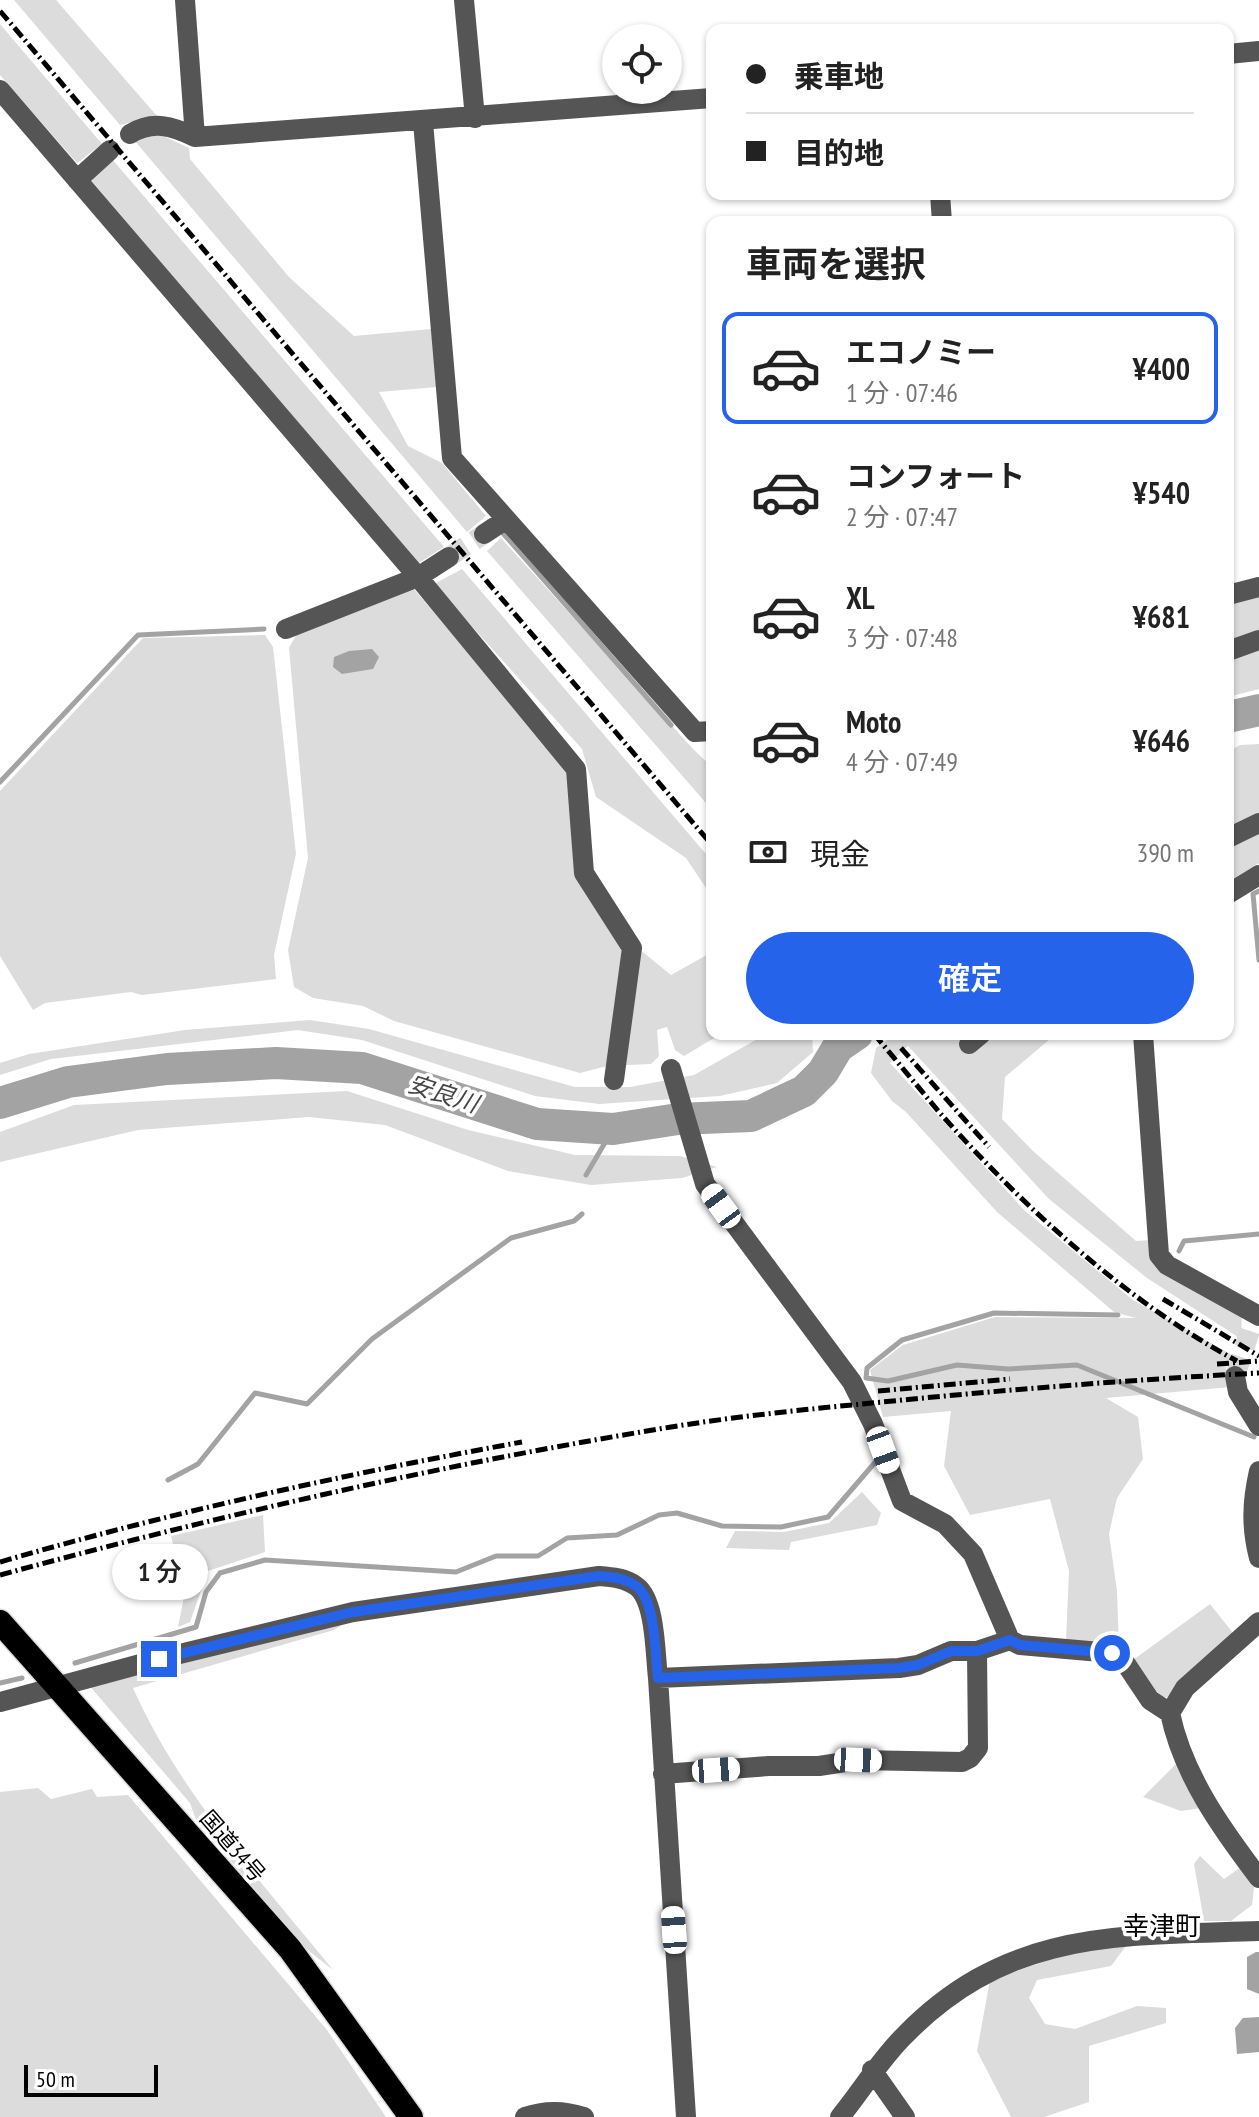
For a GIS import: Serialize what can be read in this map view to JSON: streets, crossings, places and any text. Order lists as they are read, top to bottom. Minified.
{"streets":{"highway":["国道34号"]},"districts":["幸津町"],"water":["安良川"],"scale_bar":"50 m","page":{"banner":["乗車地","目的地"],"heading":"車両を選択","list":[{"name":"エコノミー","note":"1 分 · 07:46","value":"¥400"},{"name":"コンフォート","note":"2 分 · 07:47","value":"¥540"},{"name":"XL","note":"3 分 · 07:48","value":"¥681"},{"name":"Moto","note":"4 分 · 07:49","value":"¥646"}],"pay":["現金","390 m"],"buttons":"確定","bubble":"1 分","scale":"50 m"}}
